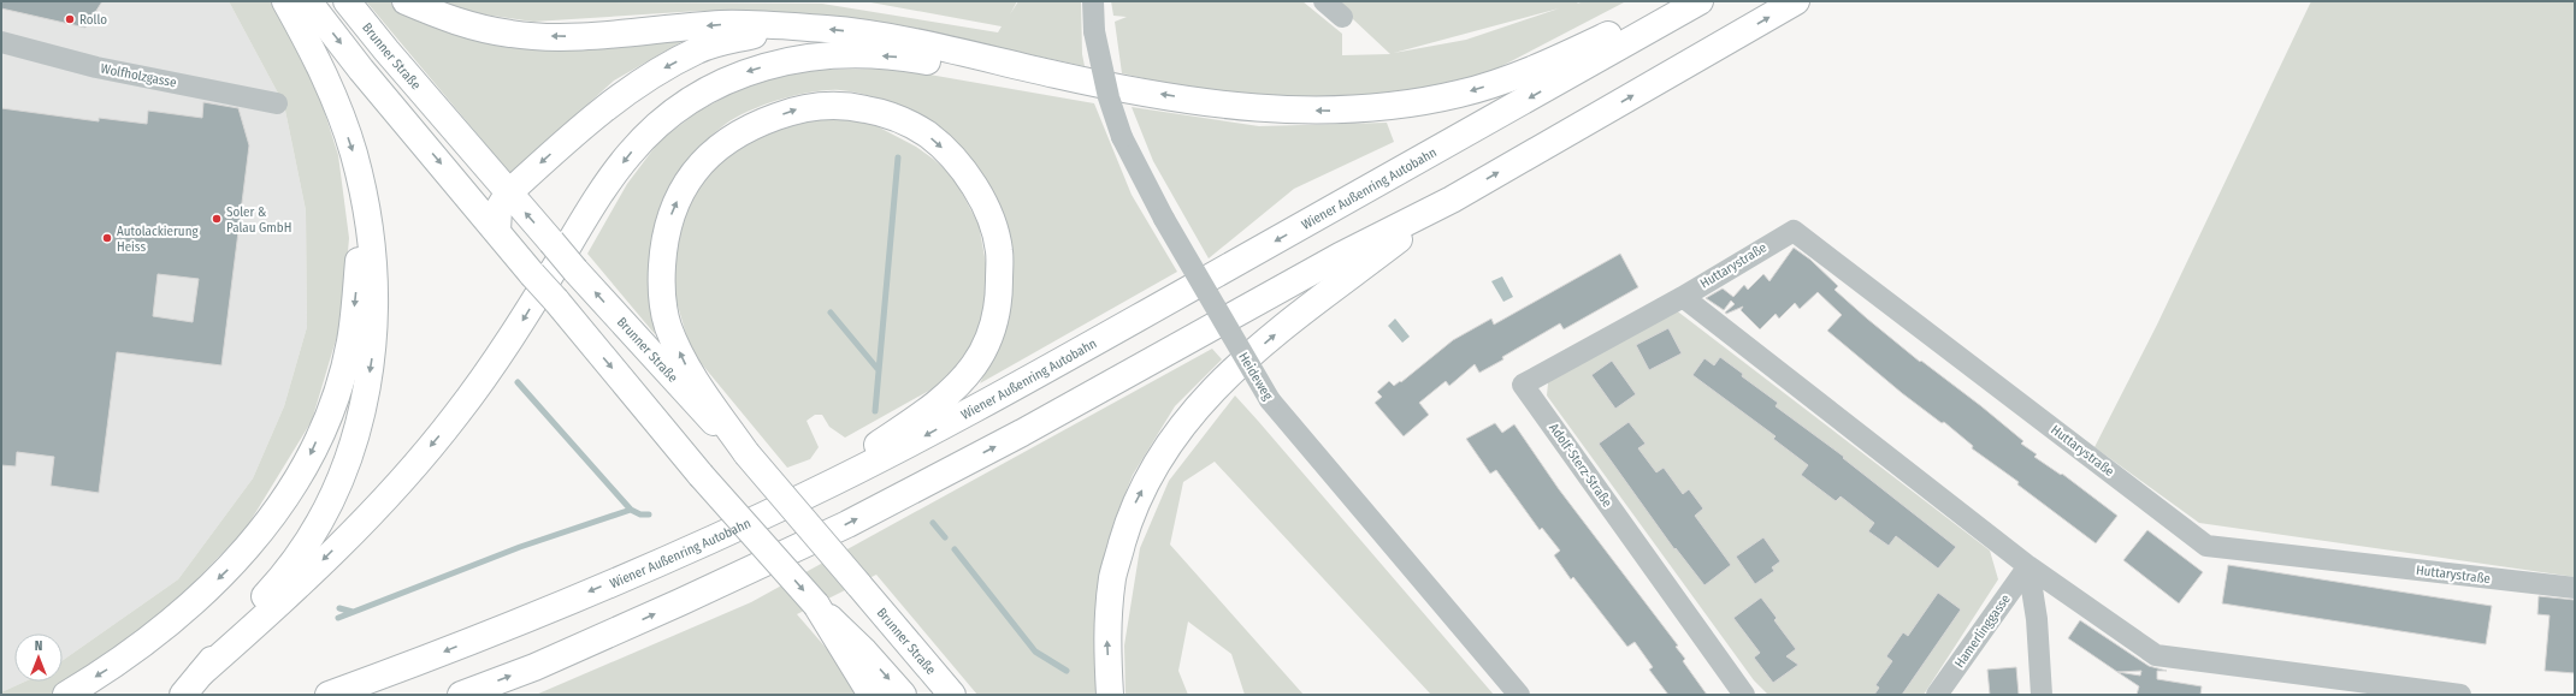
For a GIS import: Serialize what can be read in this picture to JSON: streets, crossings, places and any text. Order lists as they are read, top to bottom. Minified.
{"streets":{"main road":["Brunner Straße","Wiener Außenring Autobahn"],"street":["Wolfholzgasse","Huttarystraße","Heideweg","Adolf-Sterz-Straße","Hamerlinggasse"]},"crossings":[["Huttarystraße","Adolf-Sterz-Straße"],["Huttarystraße","Hamerlinggasse"]],"places":["Rollo","Soler & Palau GmbH","Autolackierung Heiss"],"north":"top"}
